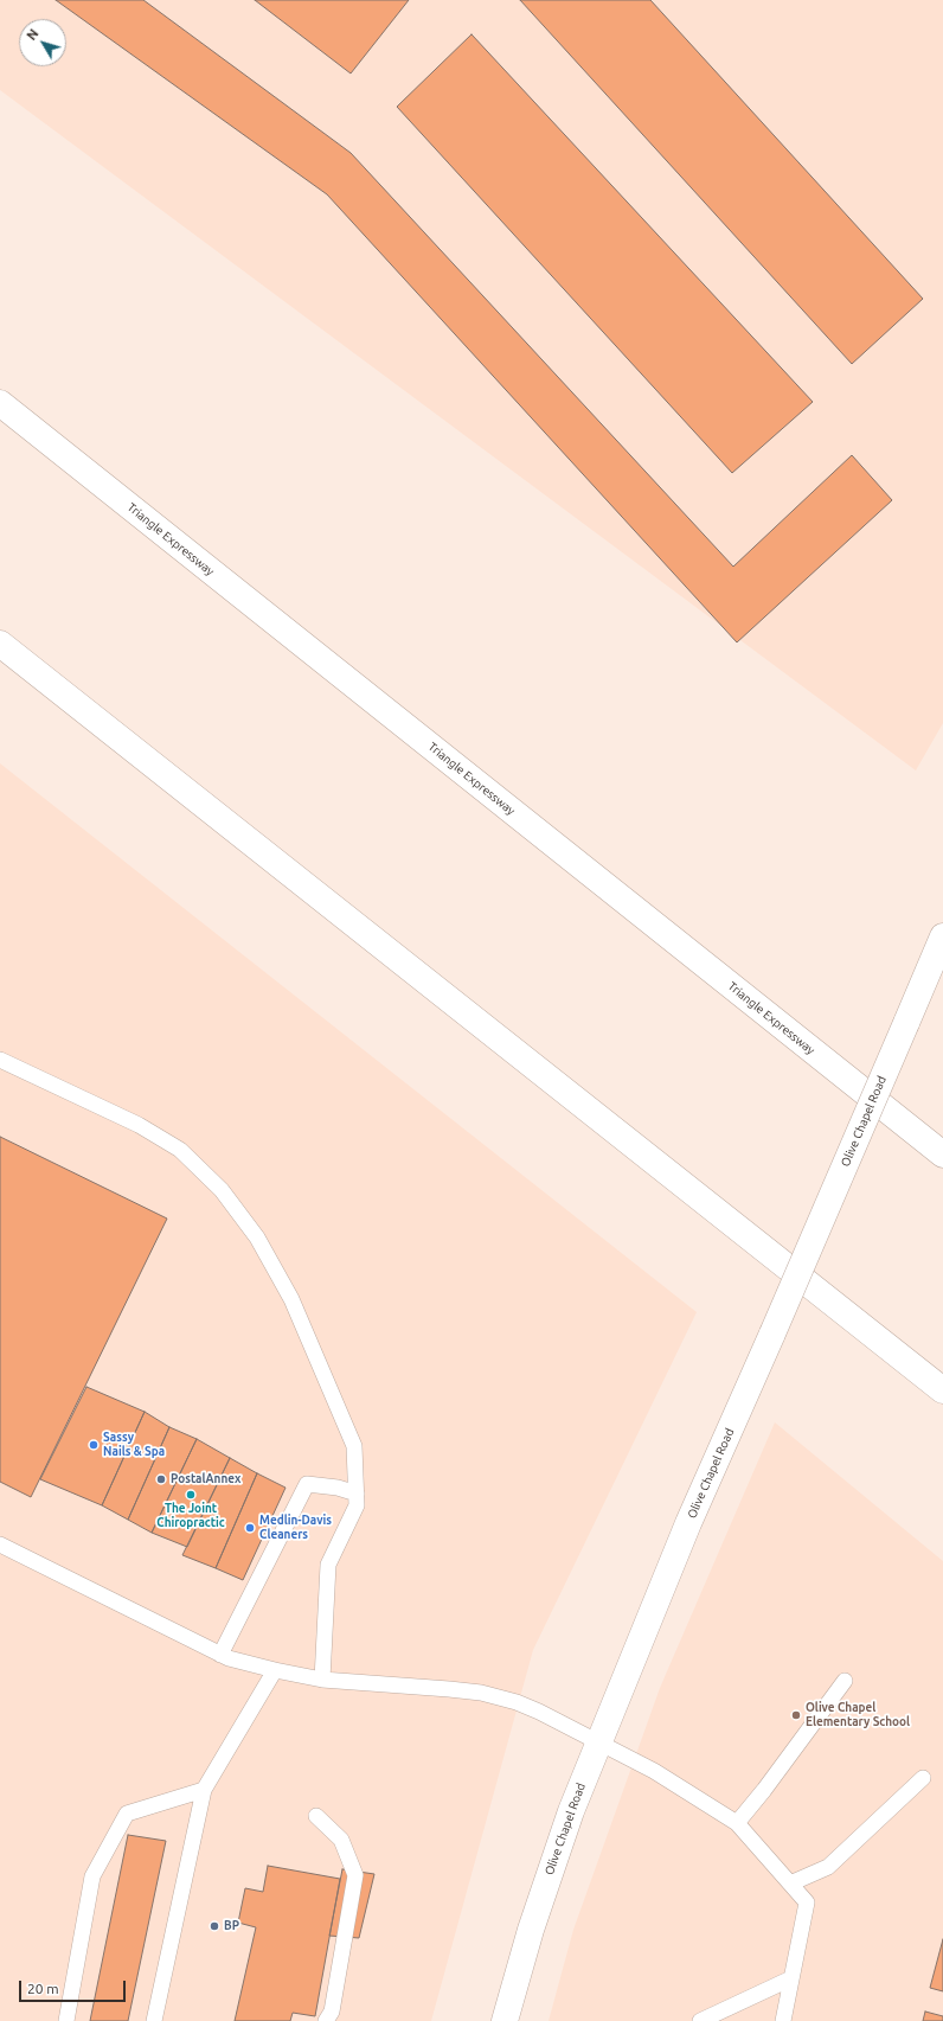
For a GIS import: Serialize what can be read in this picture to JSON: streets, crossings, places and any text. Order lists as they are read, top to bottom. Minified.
{"streets":{"main road":["Triangle Expressway","Olive Chapel Road"]},"places":["Sassy Nails & Spa","PostalAnnex","The Joint Chiropractic","Medlin-Davis Cleaners","Olive Chapel Elementary School","BP"],"scale_bar":"20 m","north":"top left"}
